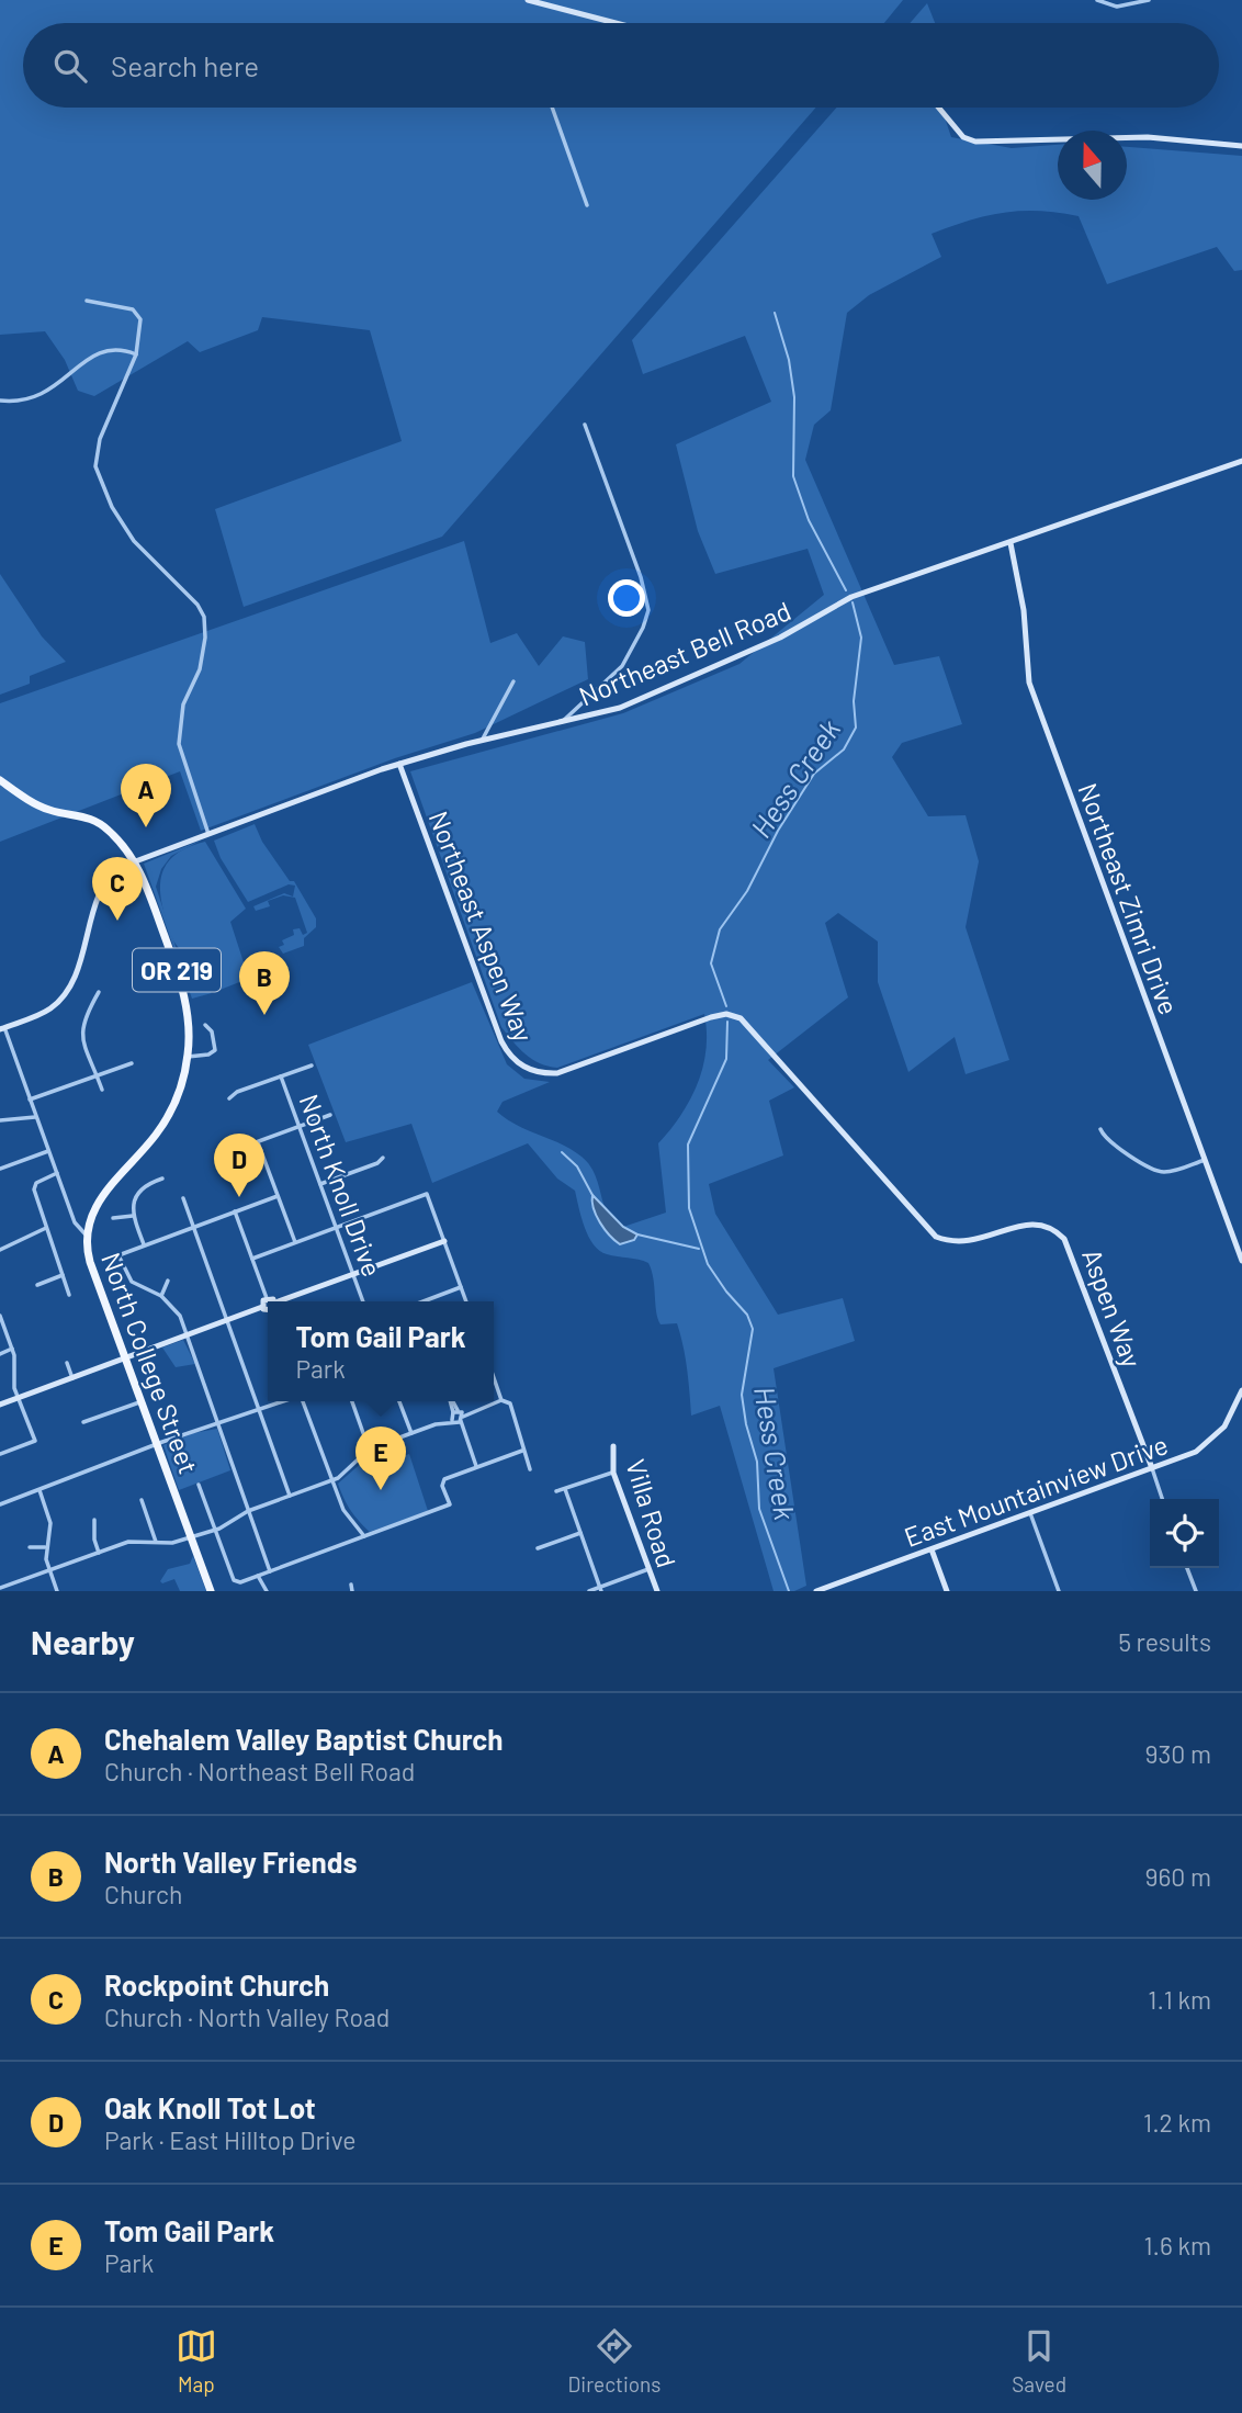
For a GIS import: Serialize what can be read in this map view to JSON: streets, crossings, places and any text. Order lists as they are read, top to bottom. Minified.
{"streets":{"main road":["OR 219","North College Street"],"street":["Northeast Bell Road","Northeast Zimri Drive","Northeast Aspen Way","North Knoll Drive","Aspen Way","East Mountainview Drive","Villa Road"]},"crossings":[["Northeast Bell Road","Northeast Zimri Drive"],["Northeast Bell Road","Northeast Aspen Way"],["Northeast Bell Road","OR 219"],["Northeast Bell Road","North College Street"],["Northeast Aspen Way","Aspen Way"],["OR 219","North College Street"],["Aspen Way","East Mountainview Drive"]],"water":["Hess Creek"],"north":"top","page":{"search":"Search here","pins":["A","C","B","D","E"],"popup":["Tom Gail Park","Park"],"heading":["Nearby","5 results"],"list":[{"mark":"A","name":"Chehalem Valley Baptist Church","note":"Church · Northeast Bell Road","value":"930 m"},{"mark":"B","name":"North Valley Friends","note":"Church","value":"960 m"},{"mark":"C","name":"Rockpoint Church","note":"Church · North Valley Road","value":"1.1 km"},{"mark":"D","name":"Oak Knoll Tot Lot","note":"Park · East Hilltop Drive","value":"1.2 km"},{"mark":"E","name":"Tom Gail Park","note":"Park","value":"1.6 km"}],"nav":["Map","Directions","Saved"]}}
